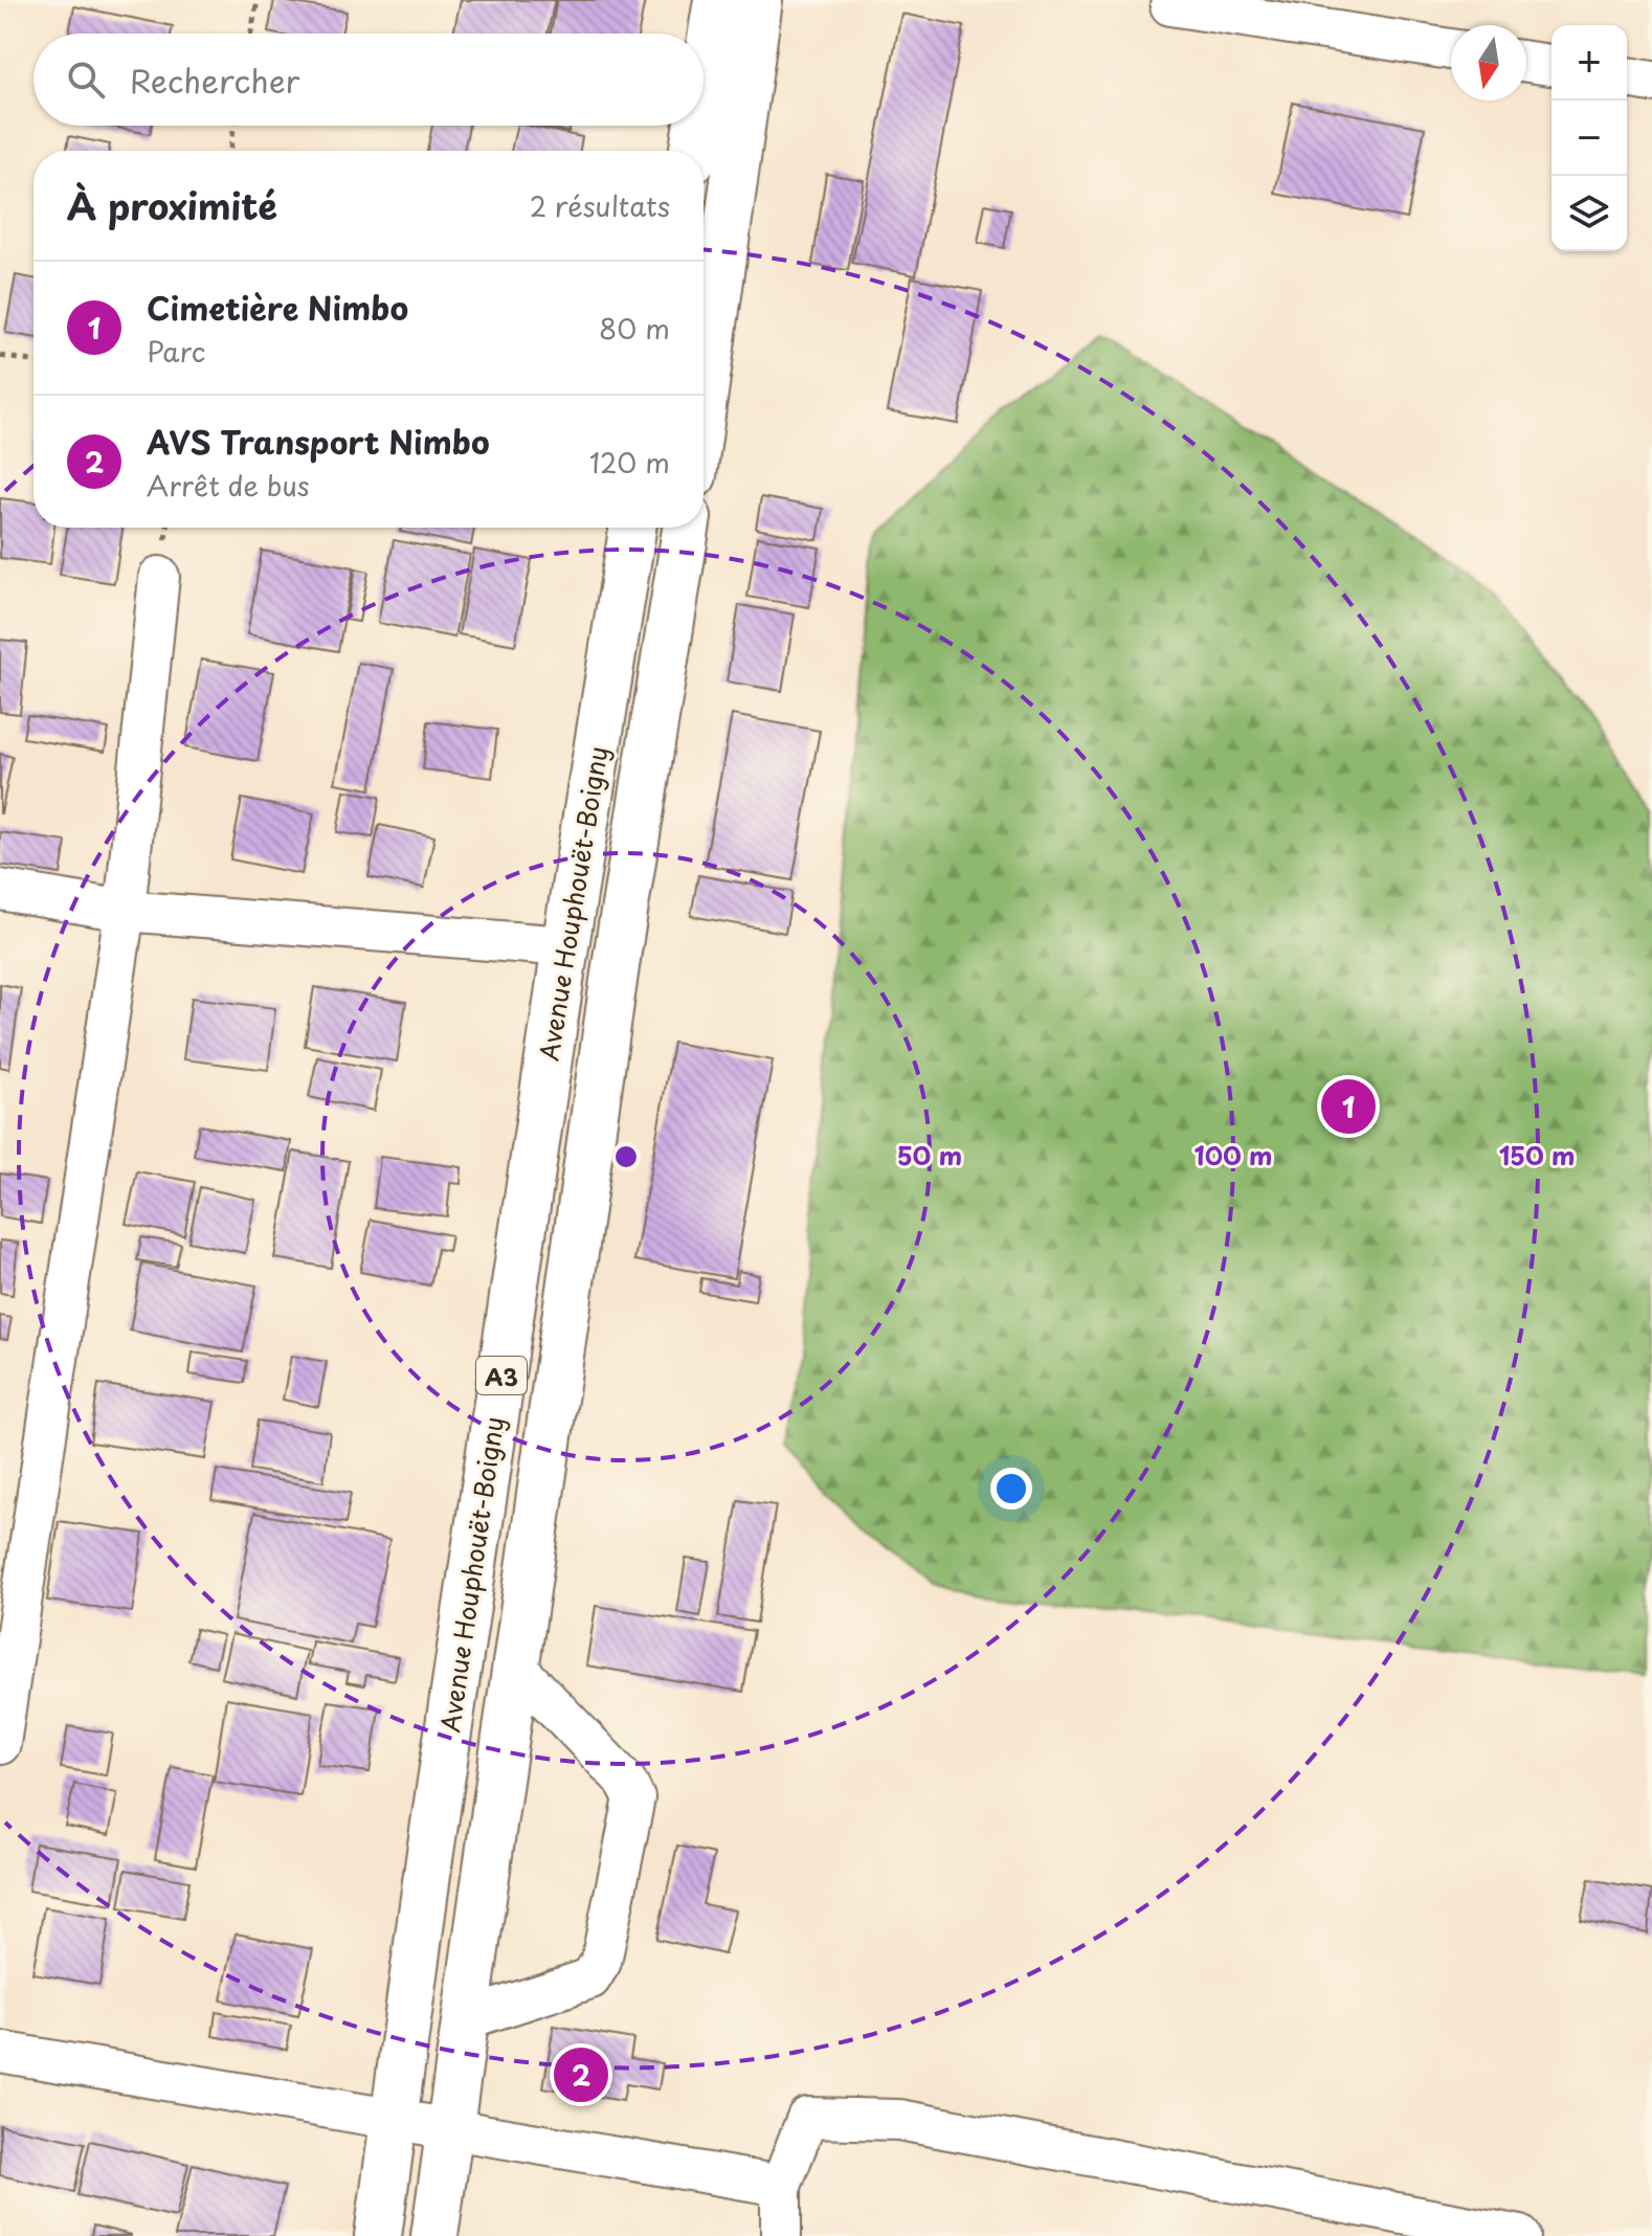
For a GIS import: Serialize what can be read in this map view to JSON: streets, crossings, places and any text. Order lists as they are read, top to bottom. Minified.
{"streets":{"highway":["Avenue Houphouët-Boigny","A3"]},"north":"bottom","page":{"map_buttons":["+","−"],"search":"Rechercher","heading":["À proximité","2 résultats"],"list":[{"mark":"1","name":"Cimetière Nimbo","note":"Parc","value":"80 m"},{"mark":"2","name":"AVS Transport Nimbo","note":"Arrêt de bus","value":"120 m"}],"pins":["1","2"]},"rings":["50 m","100 m","150 m"]}
